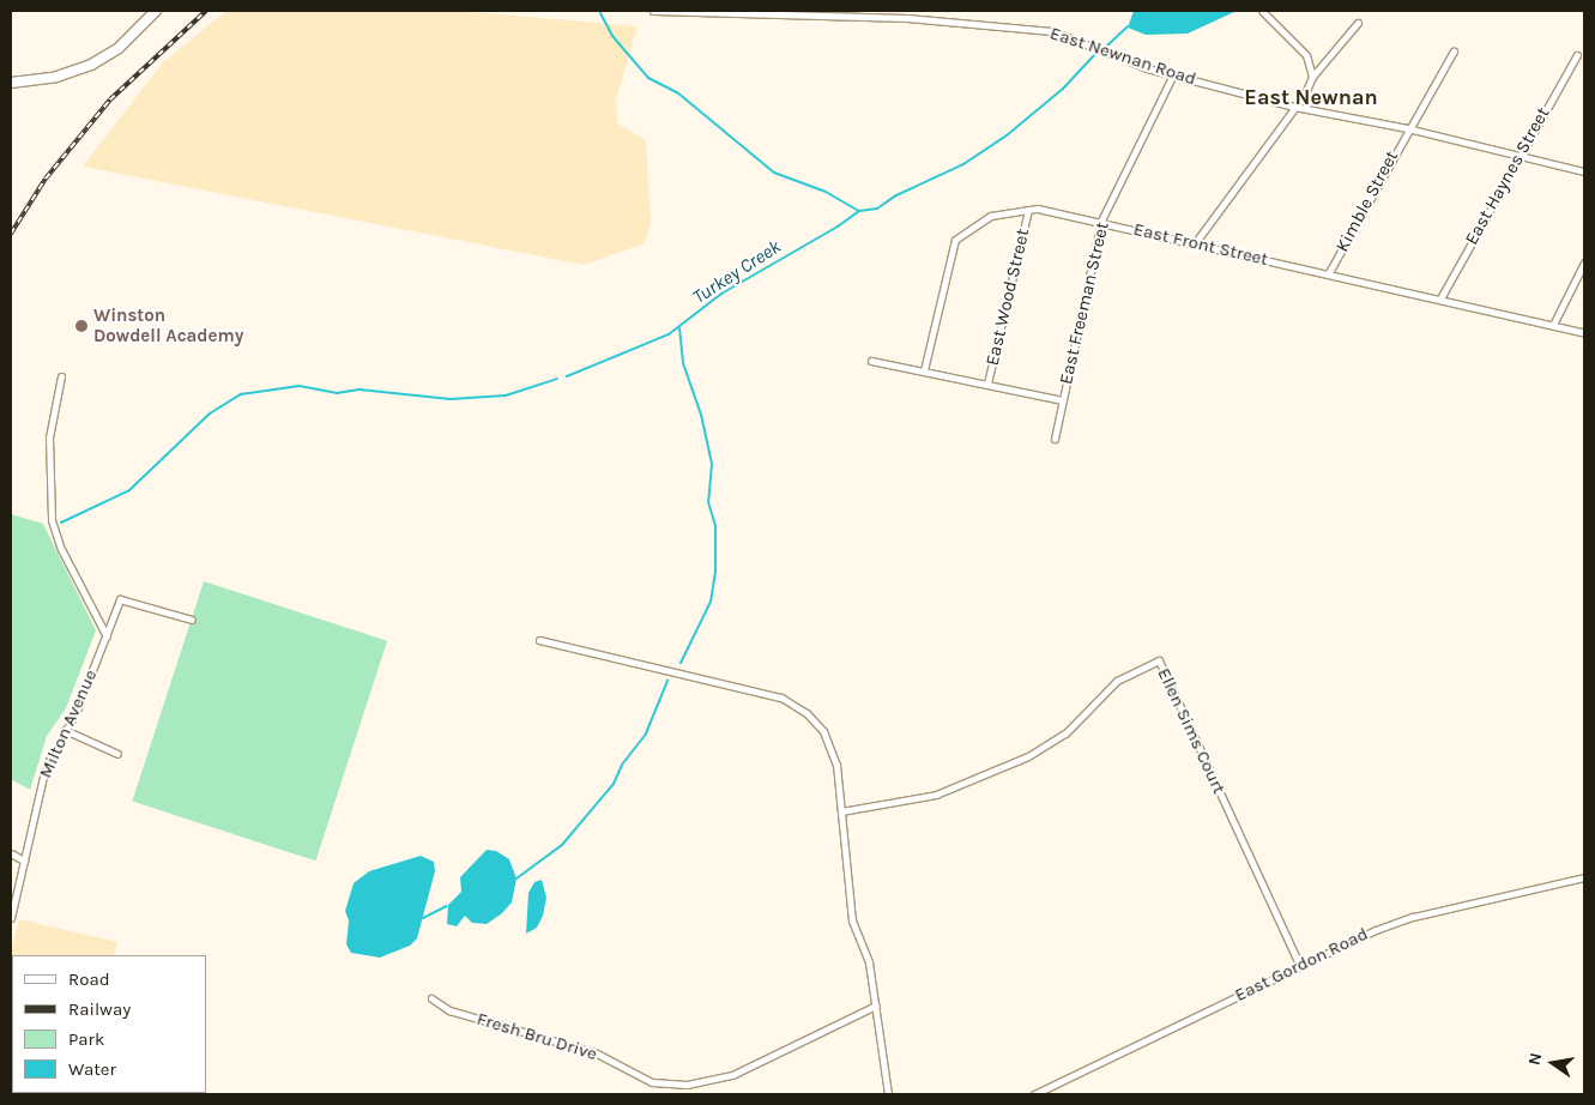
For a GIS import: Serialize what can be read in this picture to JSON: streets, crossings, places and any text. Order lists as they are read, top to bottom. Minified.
{"streets":{"street":["East Newnan Road","East Haynes Street","Kimble Street","East Front Street","East Wood Street","East Freeman Street","Milton Avenue","Ellen Sims Court","East Gordon Road","Fresh Bru Drive"]},"crossings":[["East Newnan Road","East Haynes Street"],["East Newnan Road","Kimble Street"],["East Newnan Road","East Freeman Street"],["East Haynes Street","East Front Street"],["Kimble Street","East Front Street"],["East Front Street","East Wood Street"],["East Front Street","East Freeman Street"],["Ellen Sims Court","East Gordon Road"]],"districts":["East Newnan"],"water":["Turkey Creek"],"places":["Winston Dowdell Academy"],"legend":["Road","Railway","Park","Water"],"north":"left"}
